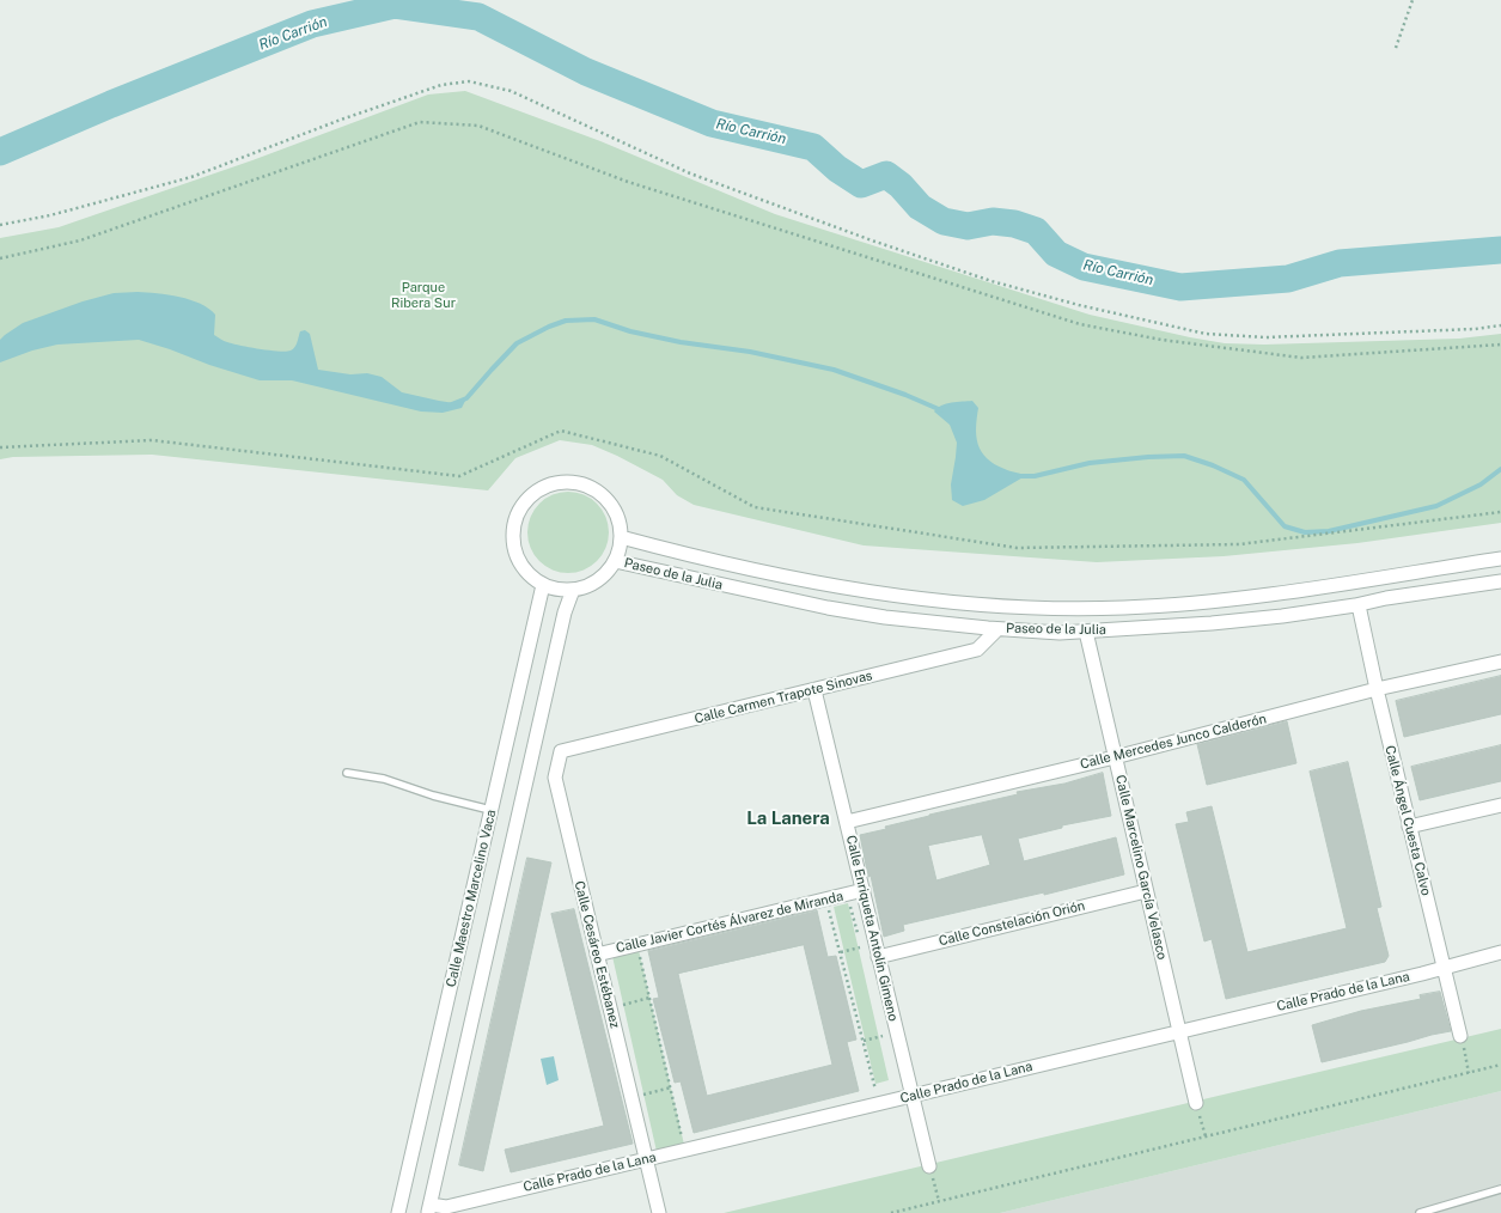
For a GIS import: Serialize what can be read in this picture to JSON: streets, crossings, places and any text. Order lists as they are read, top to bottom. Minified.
{"streets":{"street":["Paseo de la Julia","Calle Carmen Trapote Sinovas","Calle Mercedes Junco Calderón","Calle Ángel Cuesta Calvo","Calle Marcelino García Velasco","Calle Maestro Marcelino Vaca","Calle Javier Cortés Álvarez de Miranda","Calle Constelación Orión","Calle Enriqueta Antolín Gimeno","Calle Cesáreo Estébanez","Calle Prado de la Lana"]},"crossings":[["Paseo de la Julia","Calle Carmen Trapote Sinovas"],["Paseo de la Julia","Calle Ángel Cuesta Calvo"],["Paseo de la Julia","Calle Marcelino García Velasco"],["Paseo de la Julia","Calle Maestro Marcelino Vaca"],["Calle Carmen Trapote Sinovas","Calle Enriqueta Antolín Gimeno"],["Calle Carmen Trapote Sinovas","Calle Cesáreo Estébanez"],["Calle Mercedes Junco Calderón","Calle Ángel Cuesta Calvo"],["Calle Mercedes Junco Calderón","Calle Marcelino García Velasco"],["Calle Mercedes Junco Calderón","Calle Enriqueta Antolín Gimeno"],["Calle Ángel Cuesta Calvo","Calle Prado de la Lana"],["Calle Marcelino García Velasco","Calle Constelación Orión"],["Calle Marcelino García Velasco","Calle Prado de la Lana"],["Calle Maestro Marcelino Vaca","Calle Prado de la Lana"],["Calle Javier Cortés Álvarez de Miranda","Calle Enriqueta Antolín Gimeno"],["Calle Javier Cortés Álvarez de Miranda","Calle Cesáreo Estébanez"],["Calle Constelación Orión","Calle Enriqueta Antolín Gimeno"],["Calle Enriqueta Antolín Gimeno","Calle Prado de la Lana"],["Calle Cesáreo Estébanez","Calle Prado de la Lana"]],"districts":["La Lanera"],"water":["Río Carrión"],"parks":["Parque Ribera Sur"]}
